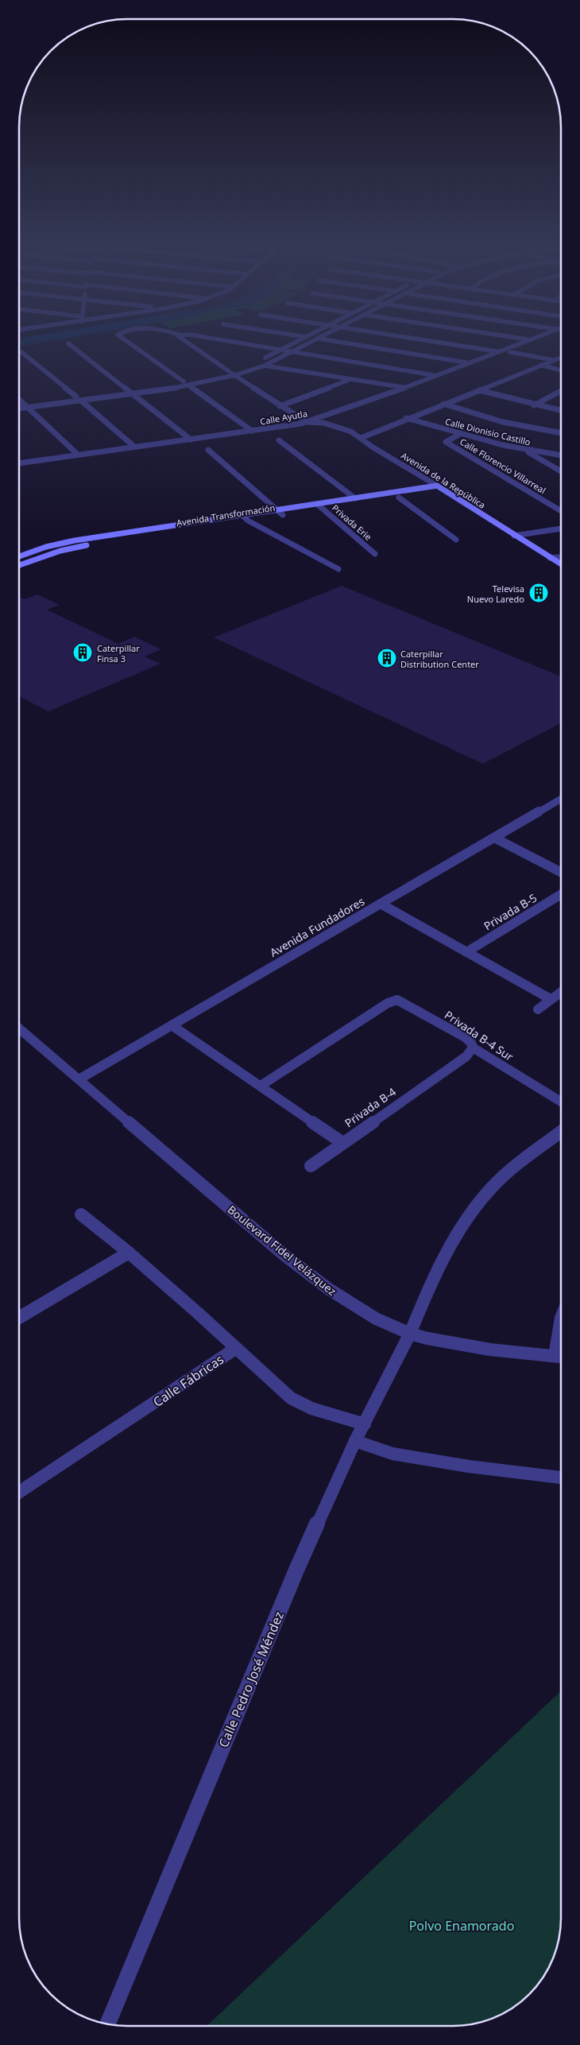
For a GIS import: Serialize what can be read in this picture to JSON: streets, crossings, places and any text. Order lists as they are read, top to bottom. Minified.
{"streets":{"main road":["Avenida de la República","Avenida Transformación"],"street":["Calle Ayutla","Calle Dionisio Castillo","Calle Florencio Villarreal","Privada Erie","Privada B-5","Avenida Fundadores","Privada B-4 Sur","Privada B-4","Boulevard Fidel Velázquez","Calle Fábricas","Calle Pedro José Méndez"]},"crossings":[["Calle Ayutla","Avenida de la República"],["Calle Dionisio Castillo","Calle Florencio Villarreal"],["Avenida de la República","Avenida Transformación"],["Avenida Transformación","Privada Erie"],["Avenida Fundadores","Privada B-4"],["Avenida Fundadores","Boulevard Fidel Velázquez"],["Privada B-4 Sur","Privada B-4"],["Boulevard Fidel Velázquez","Calle Pedro José Méndez"],["Calle Fábricas","Calle Pedro José Méndez"]],"parks":["Polvo Enamorado"],"places":{"building":["Televisa Nuevo Laredo","Caterpillar Finsa 3","Caterpillar Distribution Center"]}}
